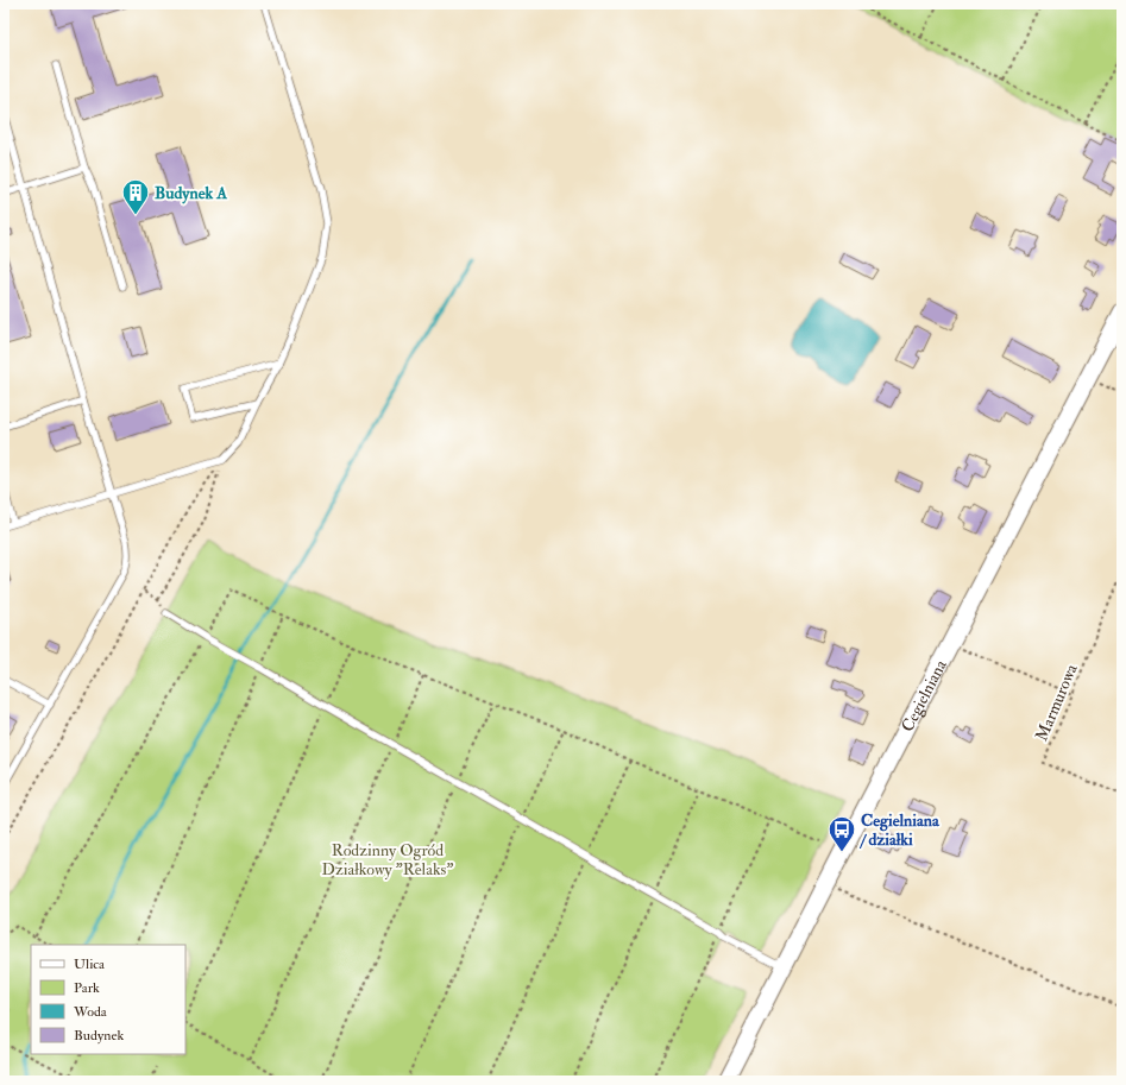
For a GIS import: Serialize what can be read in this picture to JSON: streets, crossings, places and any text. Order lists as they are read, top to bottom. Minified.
{"streets":{"street":["Cegielniana"],"path":["Marmurowa"]},"parks":["Rodzinny Ogród Działkowy \"Relaks\""],"places":{"building":["Budynek A"],"bus stop":["Cegielniana / działki"]},"legend":["Ulica","Park","Woda","Budynek"]}
